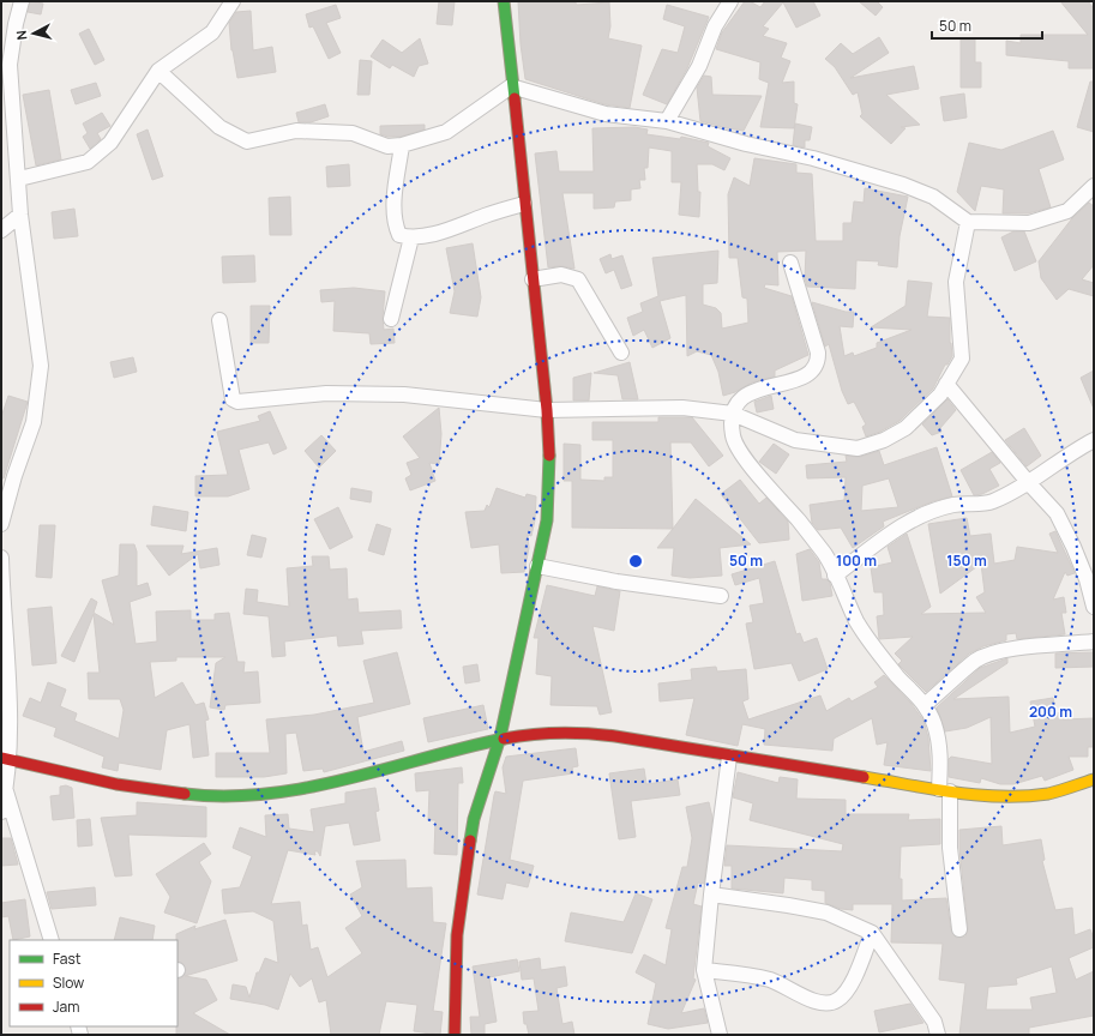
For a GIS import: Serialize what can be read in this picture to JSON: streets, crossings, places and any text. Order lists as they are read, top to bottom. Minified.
{"legend":["Fast","Slow","Jam"],"scale_bar":"50 m","north":"left","rings":["50 m","100 m","150 m","200 m"]}
